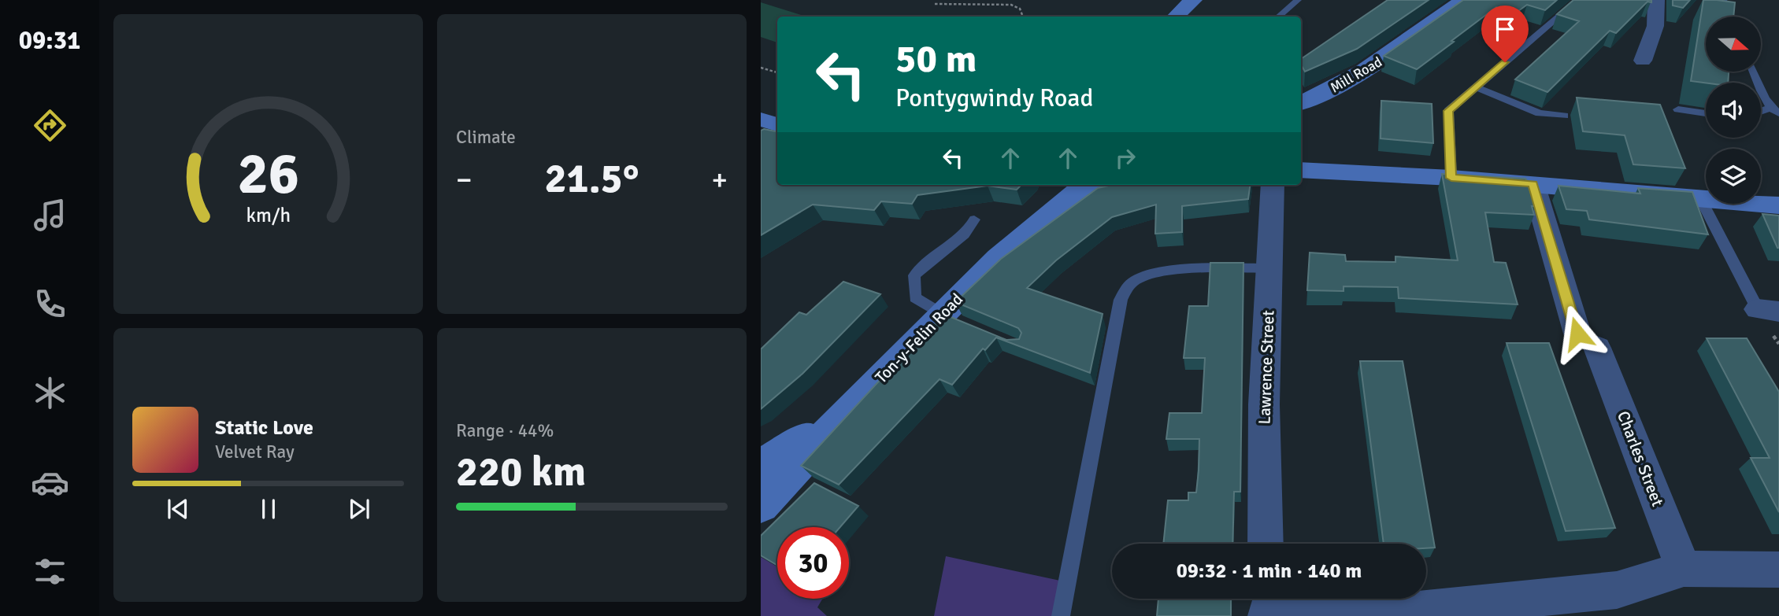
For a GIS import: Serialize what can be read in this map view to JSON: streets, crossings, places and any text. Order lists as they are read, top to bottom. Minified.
{"streets":{"main road":["Mill Road","Ton-y-Felin Road"],"street":["Lawrence Street","Charles Street"]},"north":"right","page":{"tabs":"09:31","tile":["Climate",["Range · 44%","220 km"]],"turn":["50 m","Pontygwindy Road"],"heat":["−","21.5°","+"],"song":["Static Love","Velvet Ray"],"limit":"30","trip":"09:32 · 1 min · 140 m","gauge":["26","km/h"]}}
